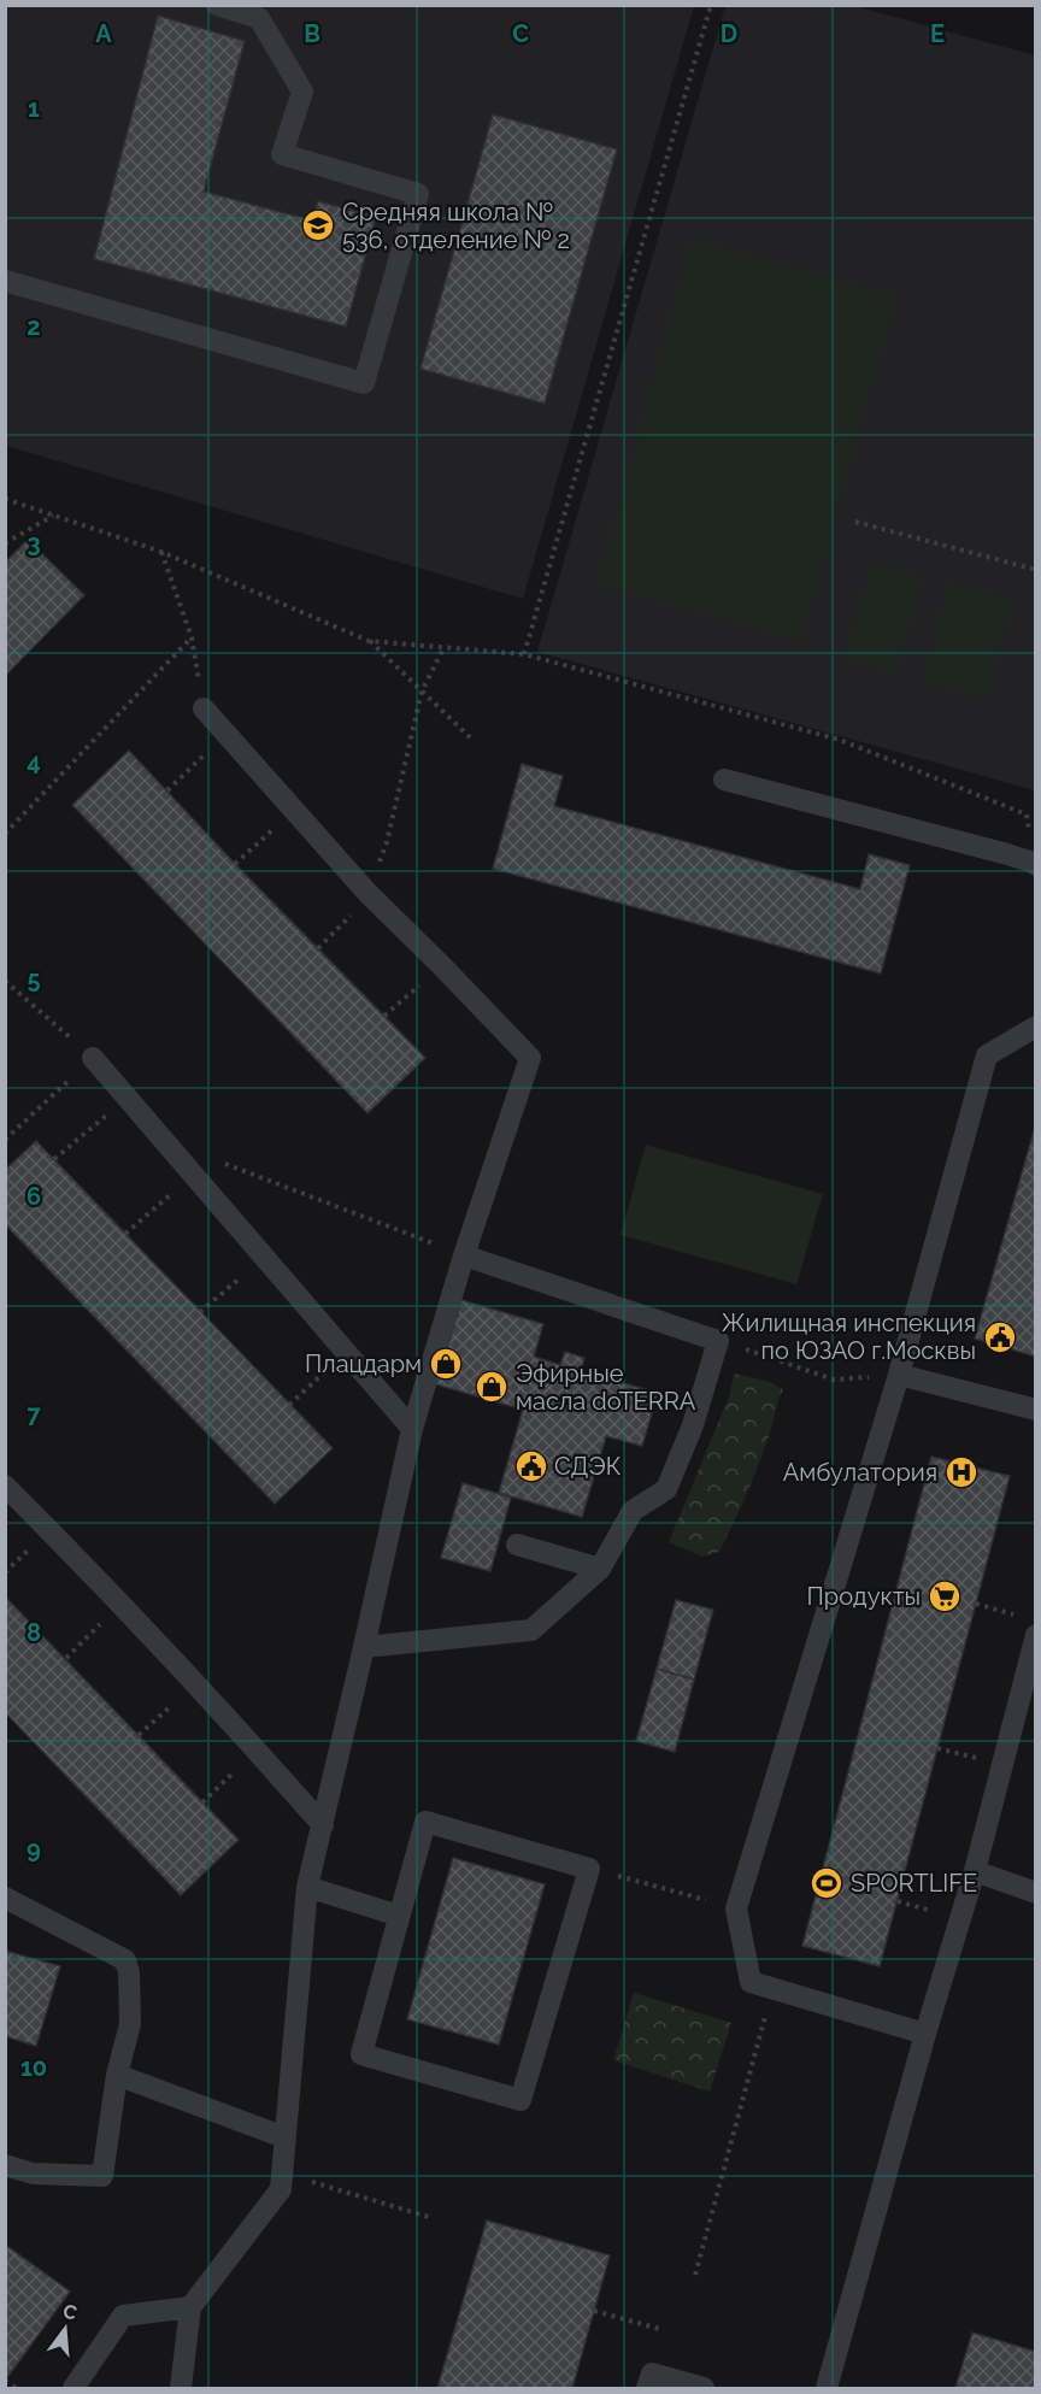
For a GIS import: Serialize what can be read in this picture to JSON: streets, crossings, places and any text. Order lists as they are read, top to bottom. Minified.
{"places":{"school or university":["Средняя школа № 536, отделение № 2"],"public building":["Жилищная инспекция по ЮЗАО г.Москвы","СДЭК"],"shop":["Плацдарм","Эфирные масла doTERRA"],"hospital":["Амбулатория"],"supermarket":["Продукты"],"sports":["SPORTLIFE"]},"north":"top","grid":{"columns":["A","B","C","D","E"],"rows":["1","2","3","4","5","6","7","8","9","10"]}}
